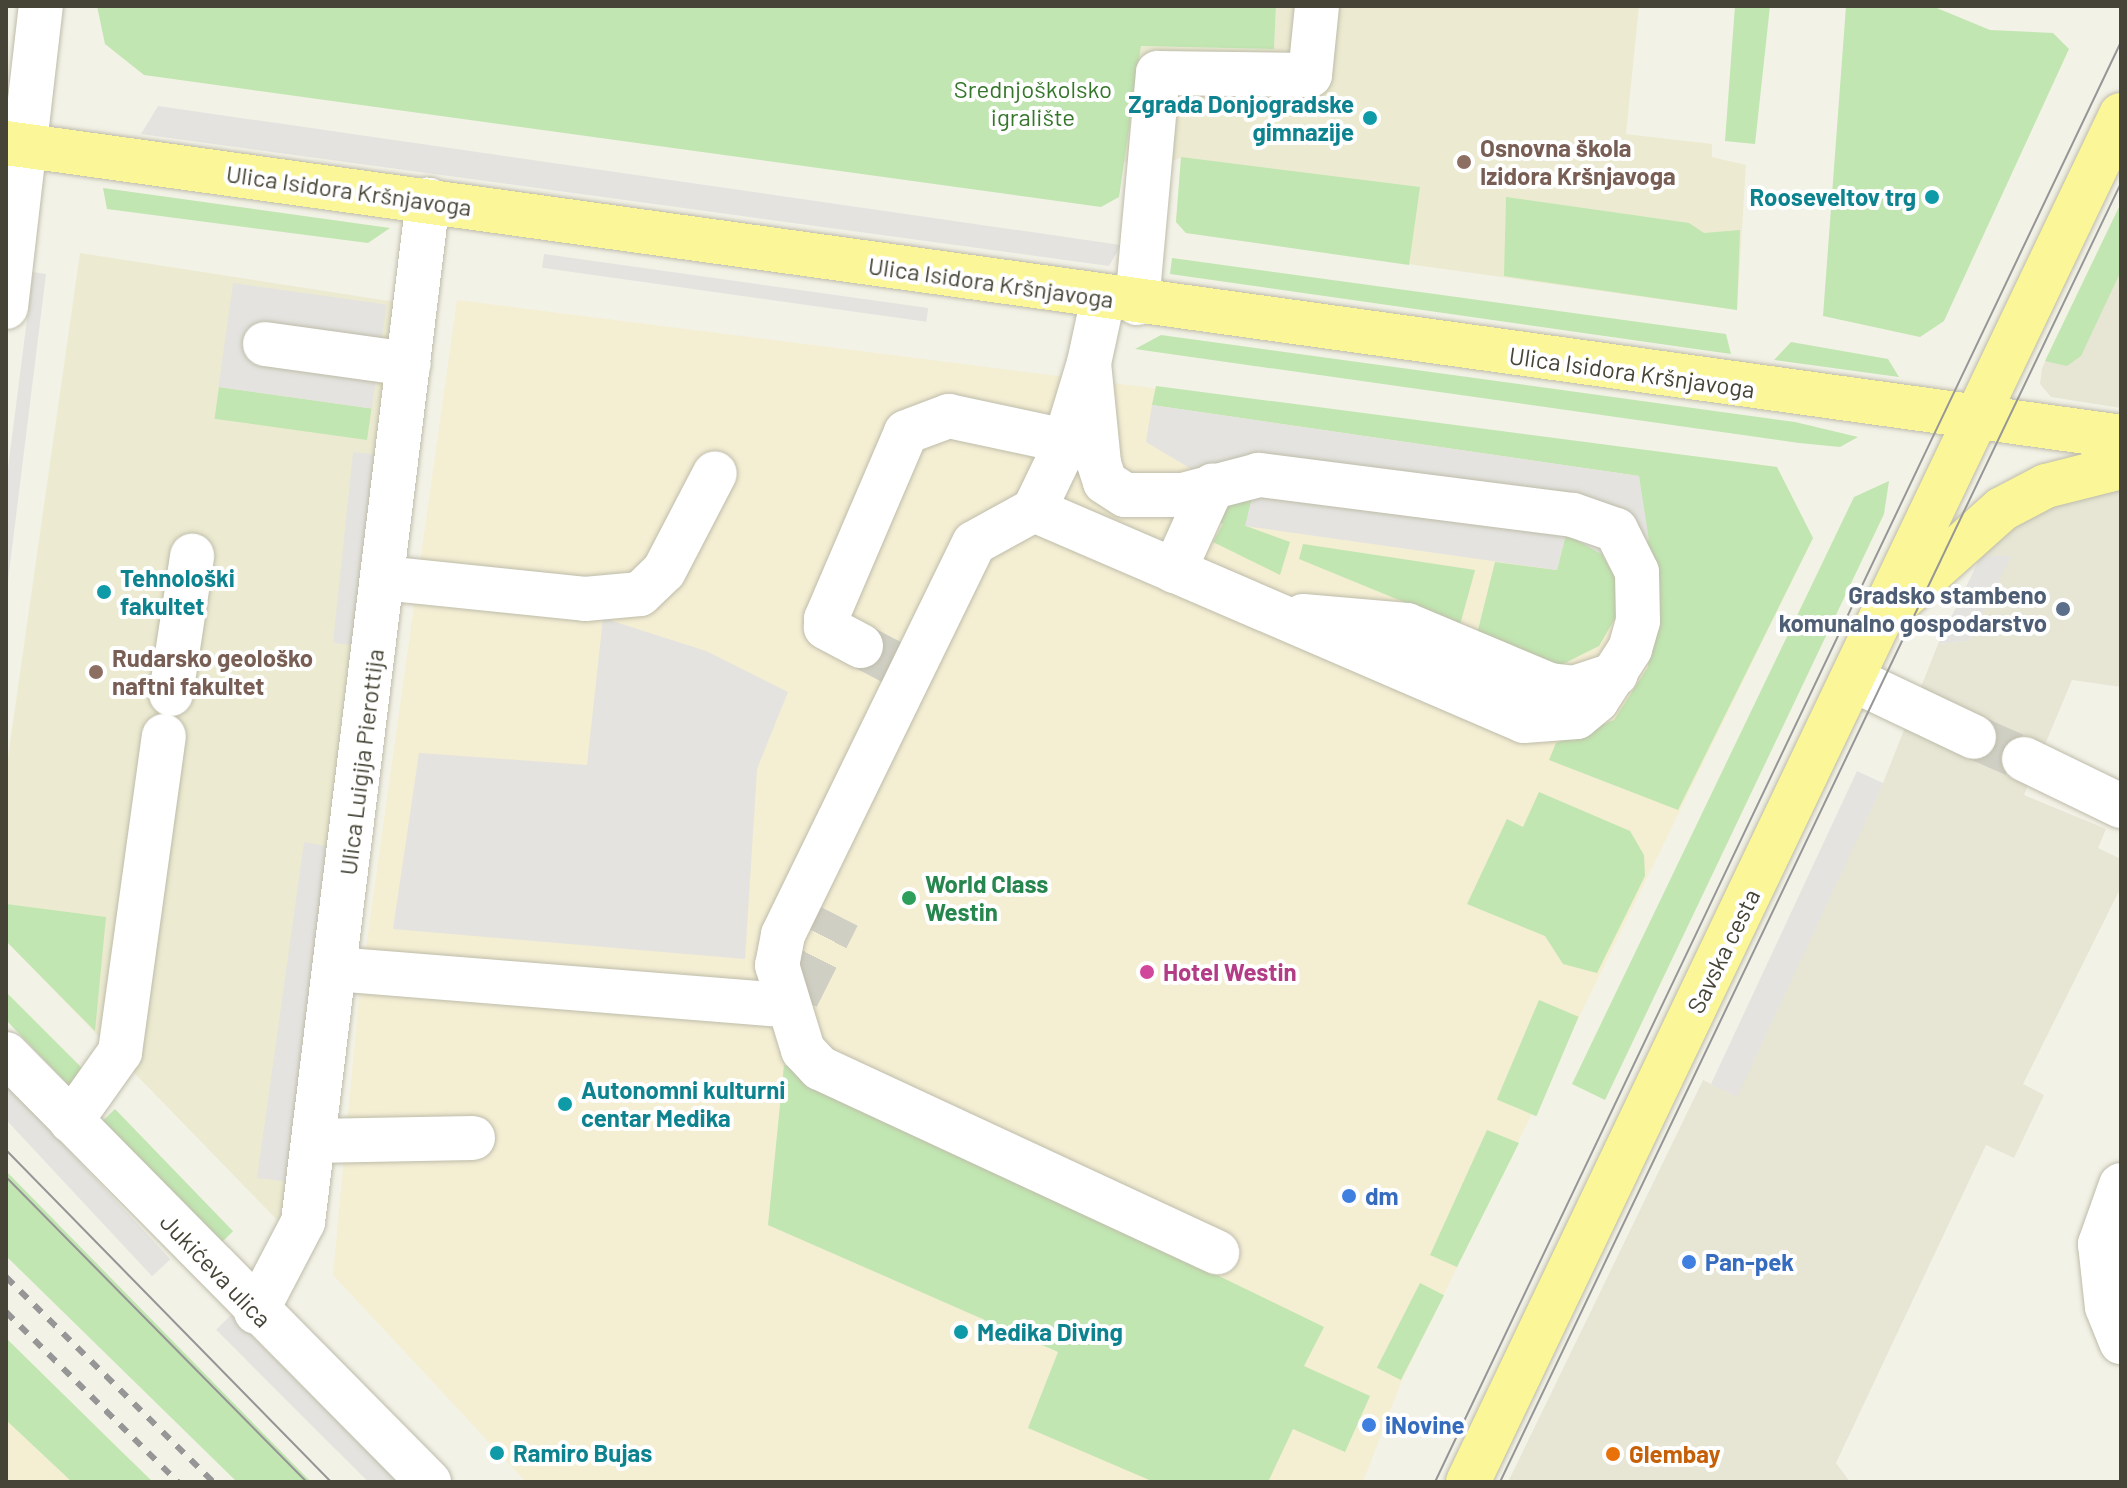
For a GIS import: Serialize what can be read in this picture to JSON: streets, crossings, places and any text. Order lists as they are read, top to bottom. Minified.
{"streets":{"main road":["Ulica Isidora Kršnjavoga","Savska cesta"],"street":["Ulica Luigija Pierottija","Jukićeva ulica"]},"crossings":[["Ulica Isidora Kršnjavoga","Ulica Luigija Pierottija"],["Ulica Isidora Kršnjavoga","Savska cesta"],["Ulica Luigija Pierottija","Jukićeva ulica"]],"parks":["Srednjoškolsko igralište"],"places":["Zgrada Donjogradske gimnazije","Osnovna škola Izidora Kršnjavoga","Rooseveltov trg","Tehnološki fakultet","Gradsko stambeno komunalno gospodarstvo","Rudarsko geološko naftni fakultet","World Class Westin","Hotel Westin","Autonomni kulturni centar Medika","dm","Pan-pek","Medika Diving","iNovine","Ramiro Bujas","Glembay"]}
